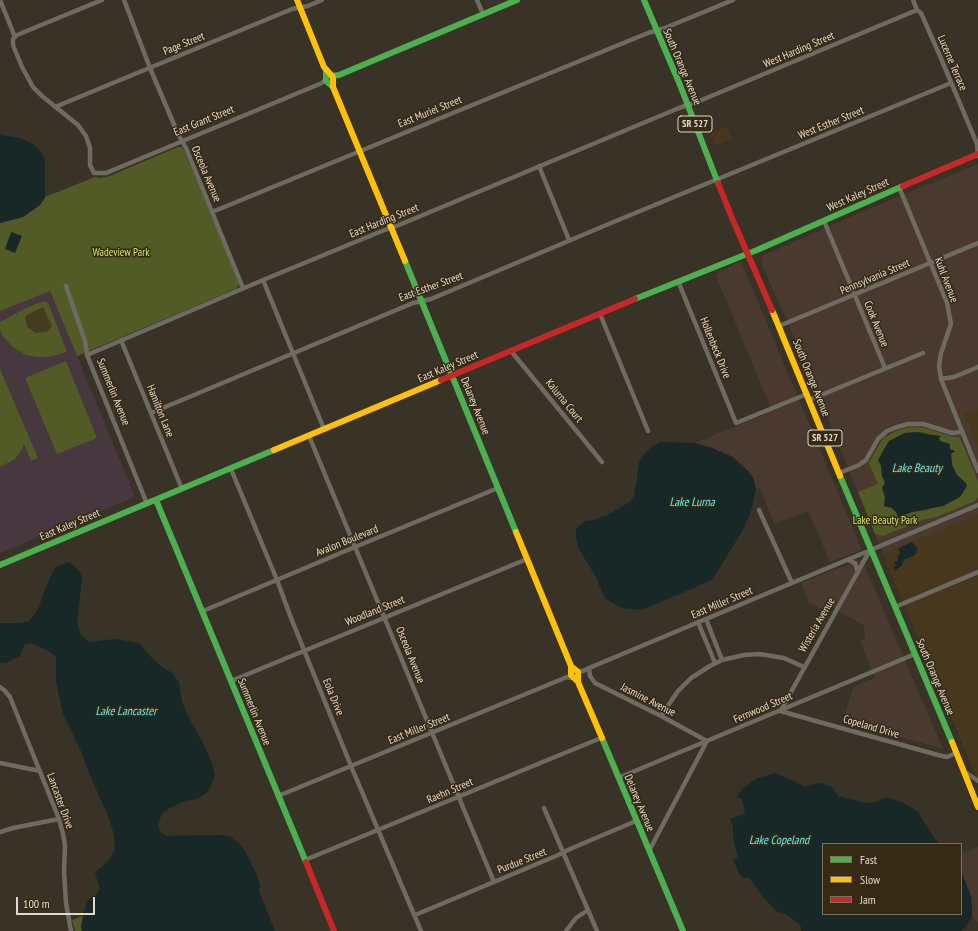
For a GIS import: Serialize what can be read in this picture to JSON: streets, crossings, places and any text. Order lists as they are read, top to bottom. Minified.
{"streets":{"street":["Page Street","West Harding Street","Lucerne Terrace","South Orange Avenue","East Muriel Street","East Grant Street","West Esther Street","SR 527","Osceola Avenue","West Kaley Street","East Harding Street","Pennsylvania Street","Kuhl Avenue","East Esther Street","Cook Avenue","Hollenbeck Drive","East Kaley Street","Summerlin Avenue","Kalurna Court","Delaney Avenue","Hamilton Lane","Avalon Boulevard","East Miller Street","Woodland Street","Wisteria Avenue","Eola Drive","Jasmine Avenue","Fernwood Street","Copeland Drive","Raehn Street","Lancaster Drive","Purdue Street"]},"crossings":[["Page Street","East Grant Street"],["Page Street","Osceola Avenue"],["Page Street","Delaney Avenue"],["West Harding Street","Lucerne Terrace"],["West Harding Street","South Orange Avenue"],["West Harding Street","East Harding Street"],["Lucerne Terrace","West Esther Street"],["Lucerne Terrace","West Kaley Street"],["South Orange Avenue","East Muriel Street"],["South Orange Avenue","West Esther Street"],["South Orange Avenue","West Kaley Street"],["South Orange Avenue","East Harding Street"],["South Orange Avenue","Pennsylvania Street"],["South Orange Avenue","East Esther Street"],["South Orange Avenue","Hollenbeck Drive"],["South Orange Avenue","East Kaley Street"],["South Orange Avenue","Wisteria Avenue"],["South Orange Avenue","Fernwood Street"],["South Orange Avenue","Copeland Drive"],["East Muriel Street","Osceola Avenue"],["East Muriel Street","Delaney Avenue"],["East Grant Street","Osceola Avenue"],["East Grant Street","Delaney Avenue"],["West Esther Street","East Esther Street"],["Osceola Avenue","East Harding Street"],["Osceola Avenue","East Kaley Street"],["Osceola Avenue","Avalon Boulevard"],["Osceola Avenue","East Miller Street"],["Osceola Avenue","Woodland Street"],["Osceola Avenue","Raehn Street"],["Osceola Avenue","Purdue Street"],["West Kaley Street","Kuhl Avenue"],["West Kaley Street","Cook Avenue"],["West Kaley Street","East Kaley Street"],["East Harding Street","Summerlin Avenue"],["East Harding Street","Delaney Avenue"],["East Harding Street","Hamilton Lane"],["Pennsylvania Street","Kuhl Avenue"],["Pennsylvania Street","Cook Avenue"],["East Esther Street","Delaney Avenue"],["East Esther Street","Hamilton Lane"],["Hollenbeck Drive","East Kaley Street"],["East Kaley Street","Summerlin Avenue"],["East Kaley Street","Kalurna Court"],["East Kaley Street","Delaney Avenue"],["East Kaley Street","Hamilton Lane"],["East Kaley Street","Eola Drive"],["Summerlin Avenue","Avalon Boulevard"],["Summerlin Avenue","East Miller Street"],["Summerlin Avenue","Woodland Street"],["Summerlin Avenue","Raehn Street"],["Delaney Avenue","Avalon Boulevard"],["Delaney Avenue","East Miller Street"],["Delaney Avenue","Woodland Street"],["Delaney Avenue","Fernwood Street"],["Delaney Avenue","Raehn Street"],["Delaney Avenue","Purdue Street"],["Avalon Boulevard","Eola Drive"],["East Miller Street","Eola Drive"],["East Miller Street","Jasmine Avenue"],["Woodland Street","Eola Drive"],["Wisteria Avenue","Fernwood Street"],["Wisteria Avenue","Copeland Drive"],["Eola Drive","Raehn Street"],["Eola Drive","Purdue Street"],["Jasmine Avenue","Fernwood Street"],["Fernwood Street","Copeland Drive"]],"water":["Lake Beauty","Lake Lurna","Lake Lancaster","Lake Copeland"],"parks":["Wadeview Park","Lake Beauty Park"],"legend":["Fast","Slow","Jam"],"scale_bar":"100 m"}
